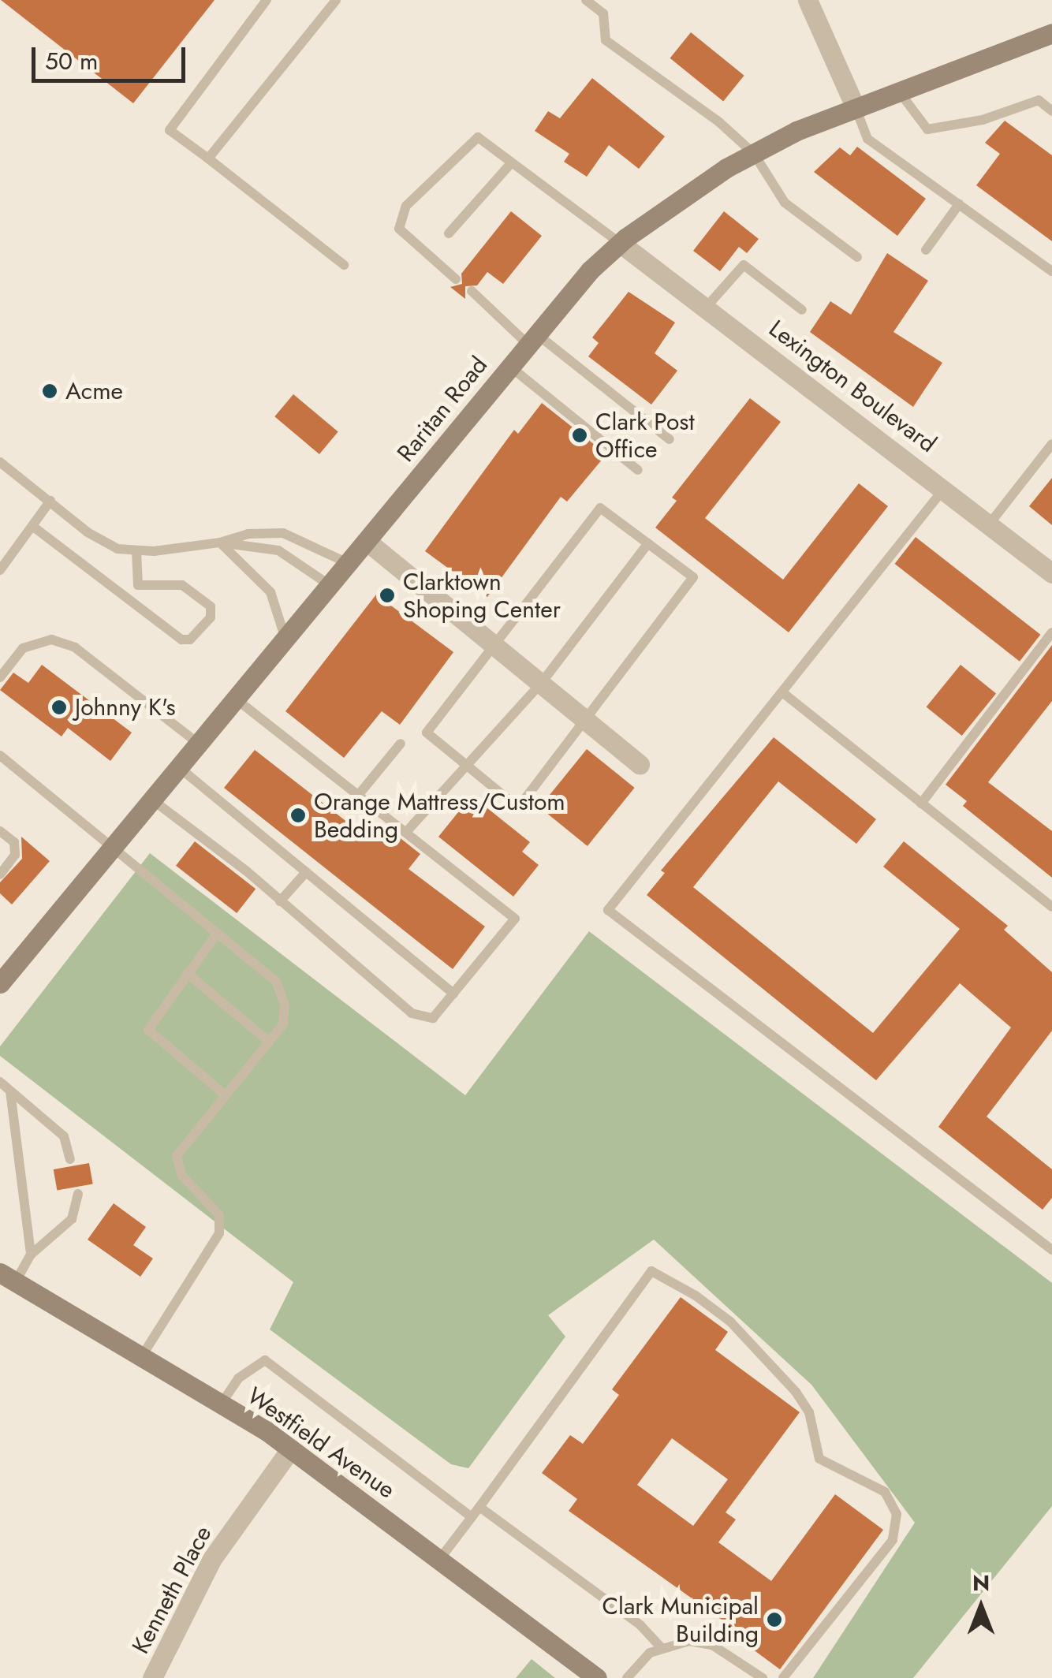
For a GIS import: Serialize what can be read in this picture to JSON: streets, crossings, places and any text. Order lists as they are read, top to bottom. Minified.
{"streets":{"main road":["Raritan Road","Westfield Avenue"],"street":["Lexington Boulevard","Kenneth Place"]},"crossings":[["Lexington Boulevard","Raritan Road"],["Westfield Avenue","Kenneth Place"]],"places":["Acme","Clark Post Office","Clarktown Shoping Center","Johnny K's","Orange Mattress/Custom Bedding","Clark Municipal Building"],"scale_bar":"50 m","north":"top"}
